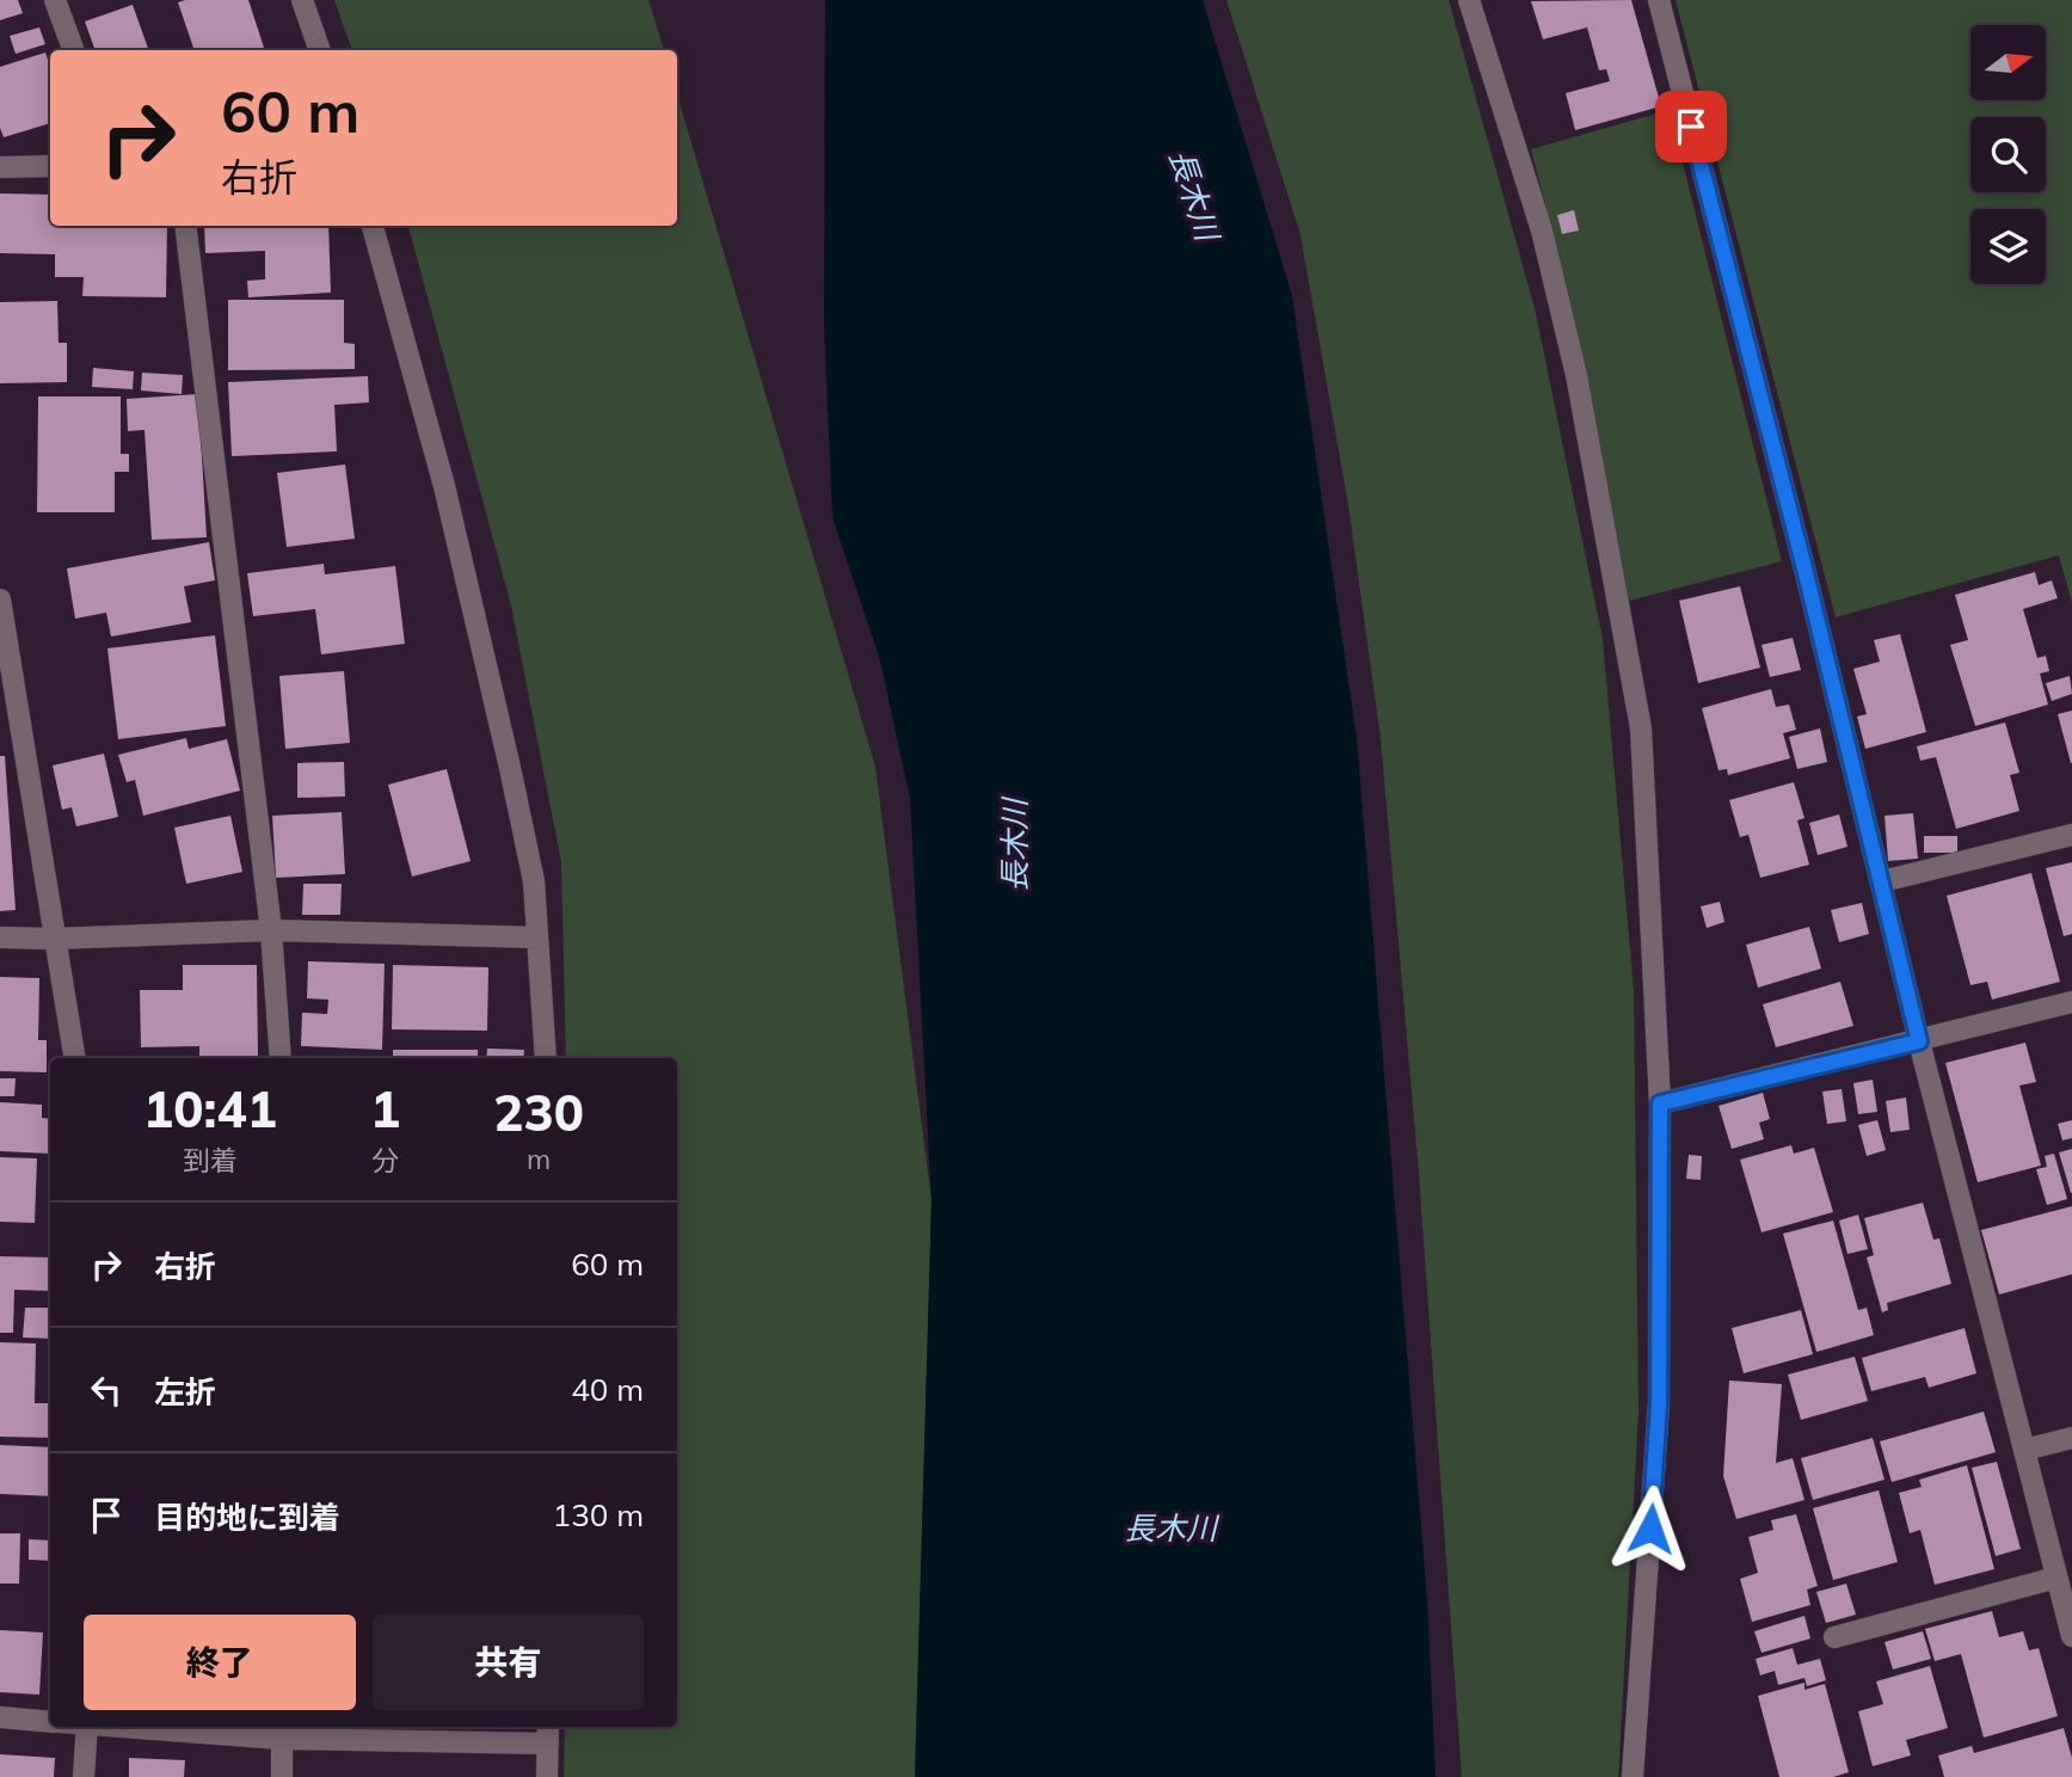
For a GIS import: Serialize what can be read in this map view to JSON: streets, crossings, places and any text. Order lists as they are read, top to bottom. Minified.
{"water":["長木川"],"north":"right","page":{"turn":["60 m","右折"],"eta":["10:41","到着","1","分","230","m"],"list":[{"name":"右折","value":"60 m"},{"name":"左折","value":"40 m"},{"name":"目的地に到着","value":"130 m"}],"buttons":["終了","共有"]}}
